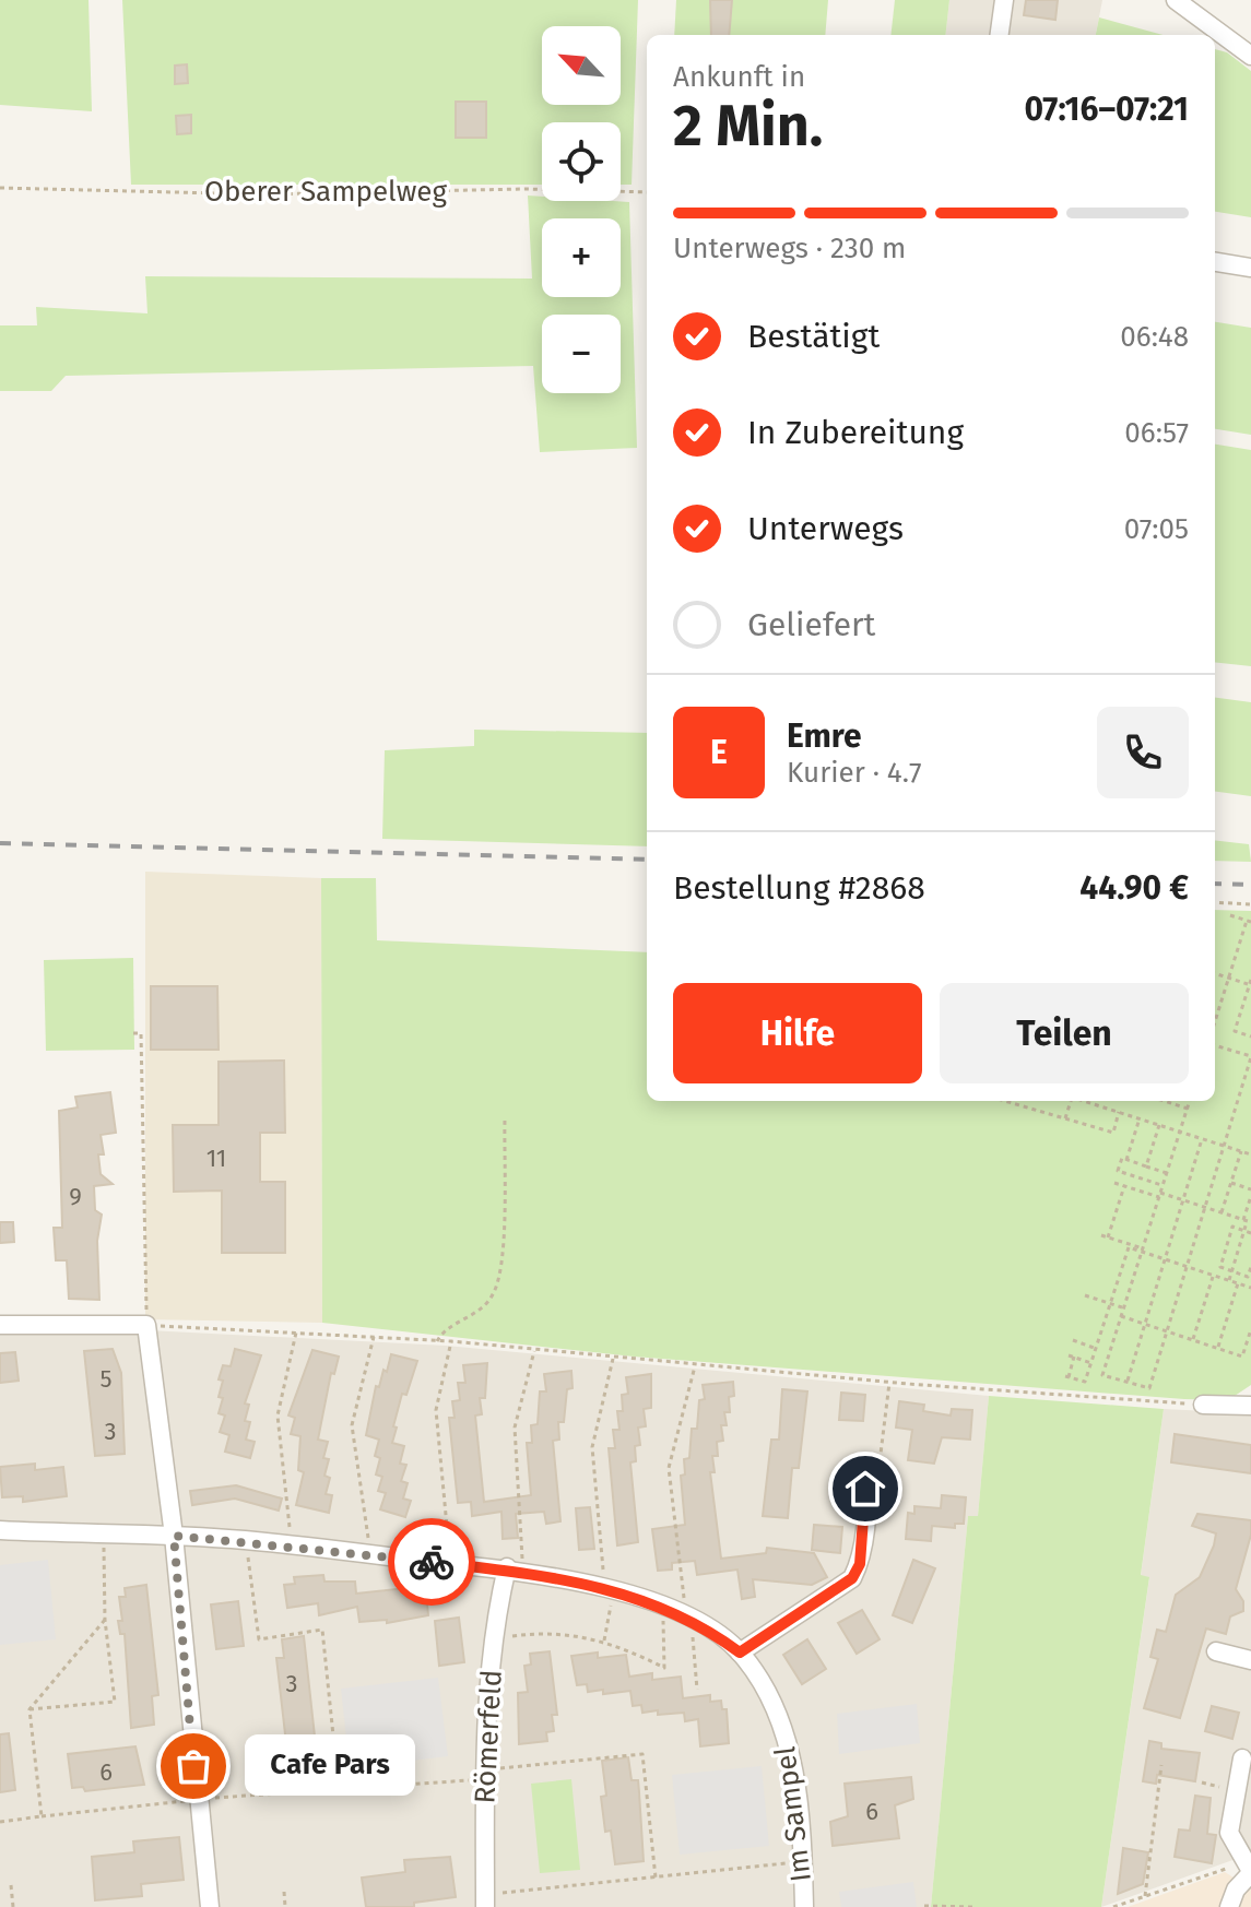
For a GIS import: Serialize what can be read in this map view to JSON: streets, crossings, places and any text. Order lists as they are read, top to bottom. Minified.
{"streets":{"street":["Römerfeld","Im Sampel"],"path":["Oberer Sampelweg"]},"crossings":[["Römerfeld","Im Sampel"]],"places":["Cafe Pars"],"house_numbers":["11","9","5","3","3","6","6"],"north":"top left","page":{"map_buttons":["+","−"],"heading":["2 Min.","Ankunft in","07:16–07:21"],"panel":["Emre","Kurier · 4.7","Bestellung #2868","44.90 €"],"bar":"Unterwegs · 230 m","list":[["Bestätigt","06:48"],["In Zubereitung","06:57"],["Unterwegs","07:05"],"Geliefert"],"round":"E","buttons":["Hilfe","Teilen"],"bubble":"Cafe Pars"}}
